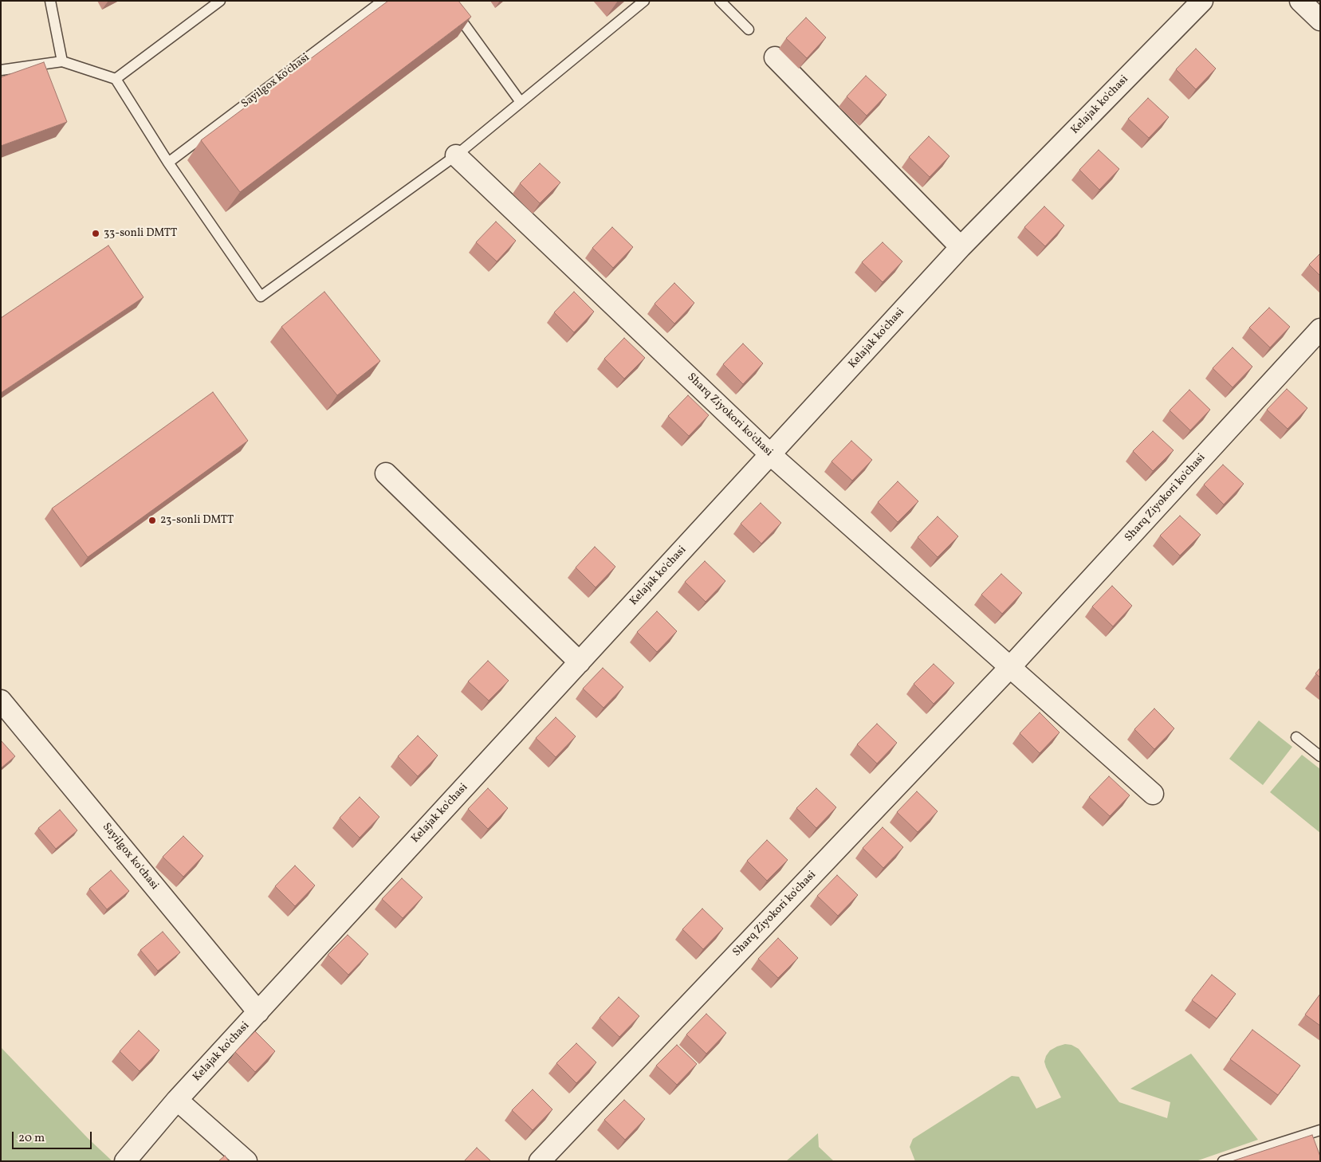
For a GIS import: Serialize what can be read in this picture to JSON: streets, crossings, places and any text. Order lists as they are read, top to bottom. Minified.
{"streets":{"street":["Sayilgox ko'chasi","Kelajak ko'chasi","Sharq Ziyokori ko'chasi"]},"crossings":[["Sayilgox ko'chasi","Kelajak ko'chasi"],["Kelajak ko'chasi","Sharq Ziyokori ko'chasi"]],"places":["33-sonli DMTT","23-sonli DMTT"],"scale_bar":"20 m"}
